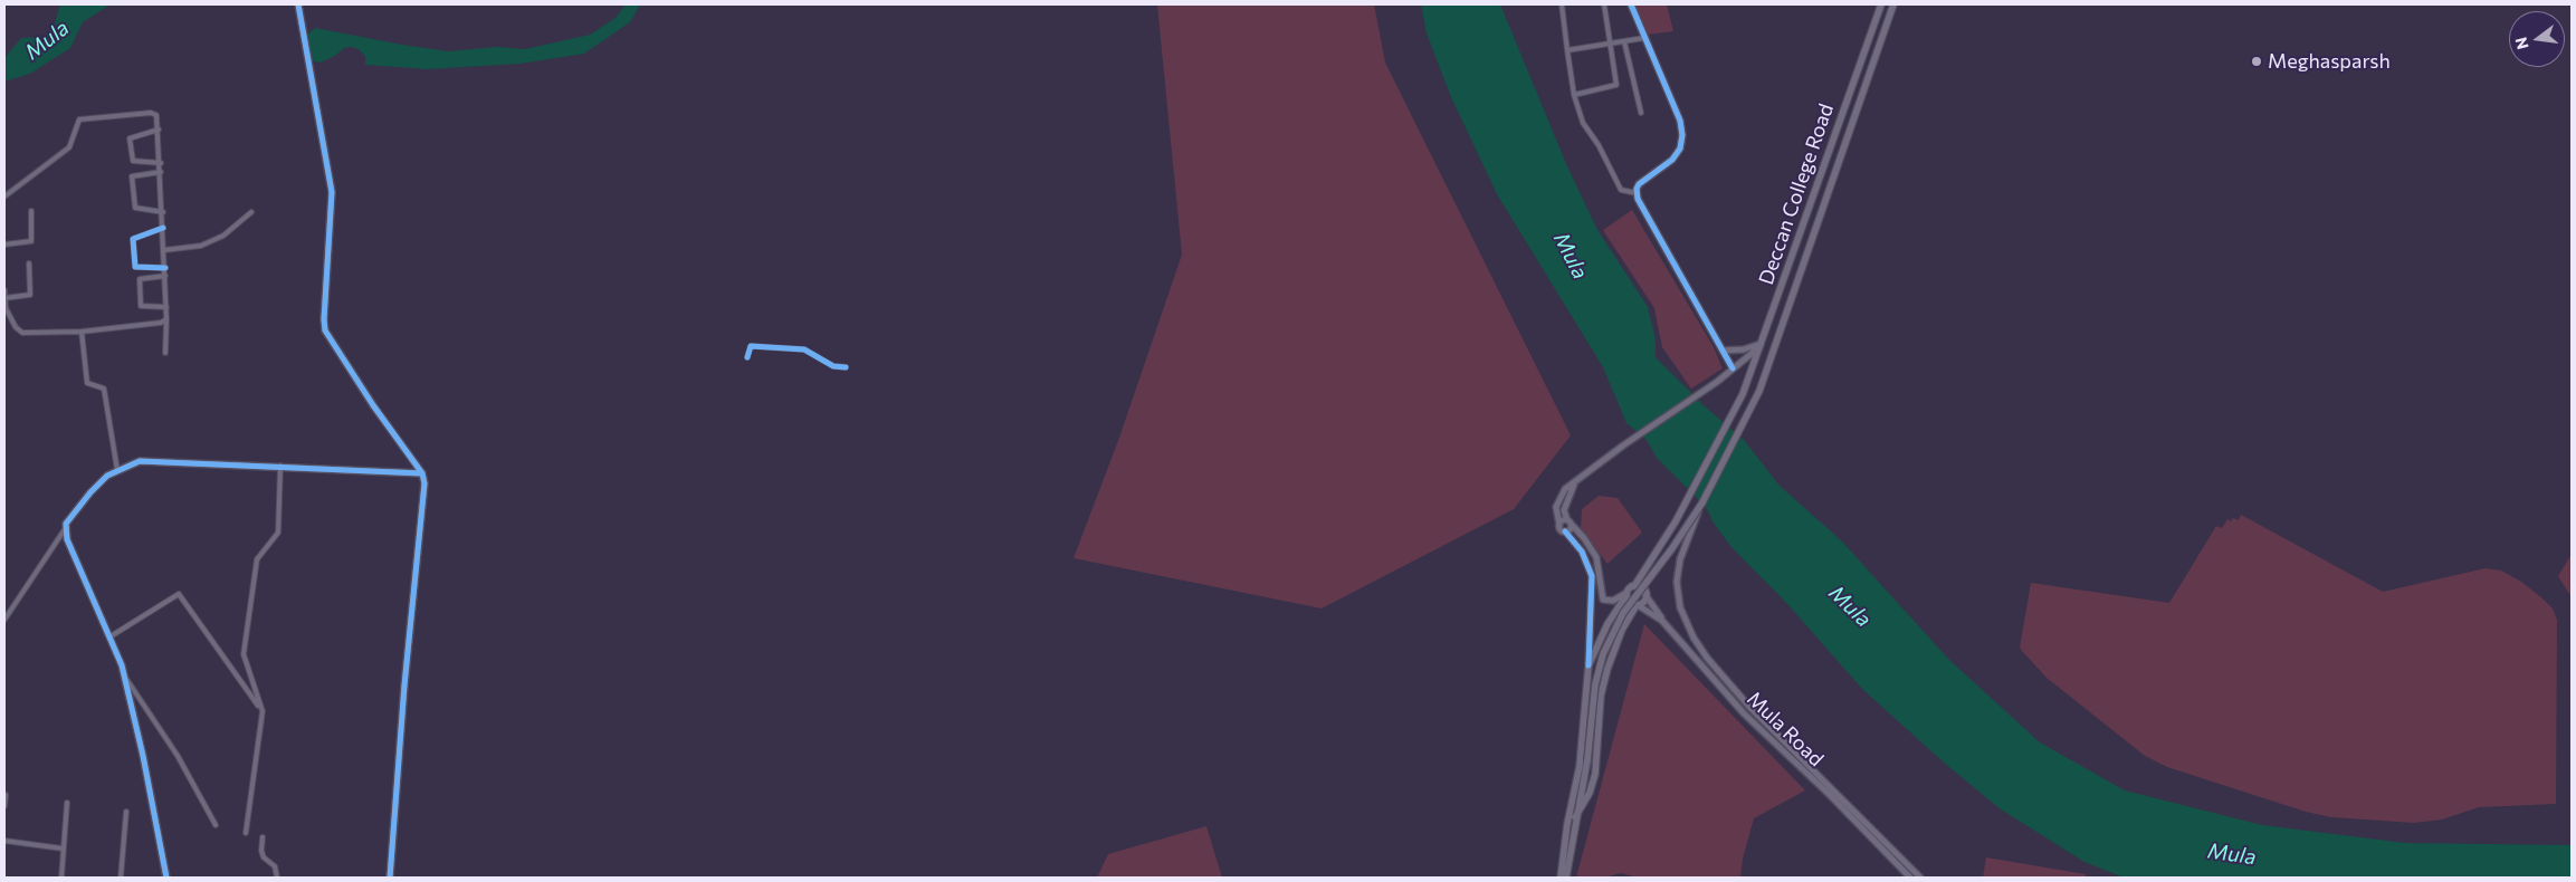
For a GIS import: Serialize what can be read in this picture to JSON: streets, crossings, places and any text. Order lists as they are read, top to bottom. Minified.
{"streets":{"main road":["Deccan College Road"],"street":["Mula Road"]},"crossings":[["Deccan College Road","Mula Road"]],"water":["Mula"],"places":["Meghasparsh"],"north":"left"}
